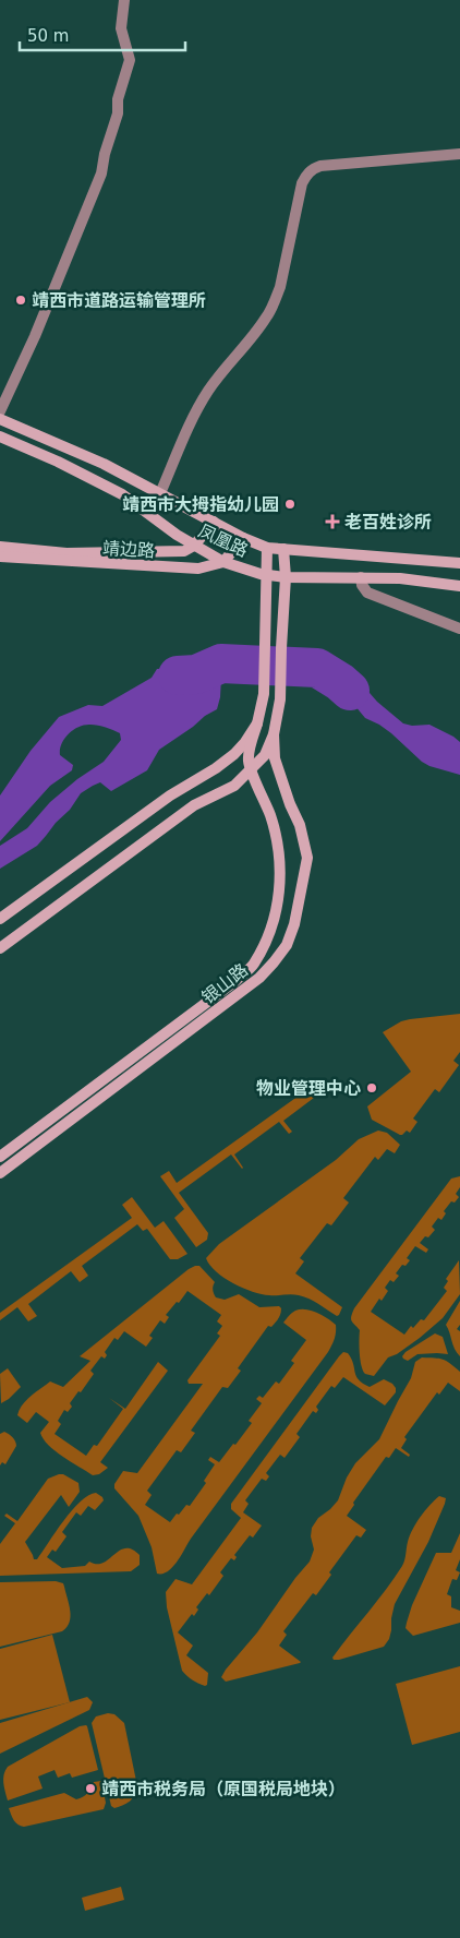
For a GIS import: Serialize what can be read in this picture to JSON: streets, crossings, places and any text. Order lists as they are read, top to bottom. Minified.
{"streets":{"main road":["凤凰路","靖边路","银山路"]},"crossings":[["凤凰路","靖边路"],["凤凰路","银山路"]],"places":{"other":["靖西市道路运输管理所","靖西市大拇指幼儿园","物业管理中心","靖西市税务局（原国税局地块）"],"health":["老百姓诊所"]},"scale_bar":"50 m"}
